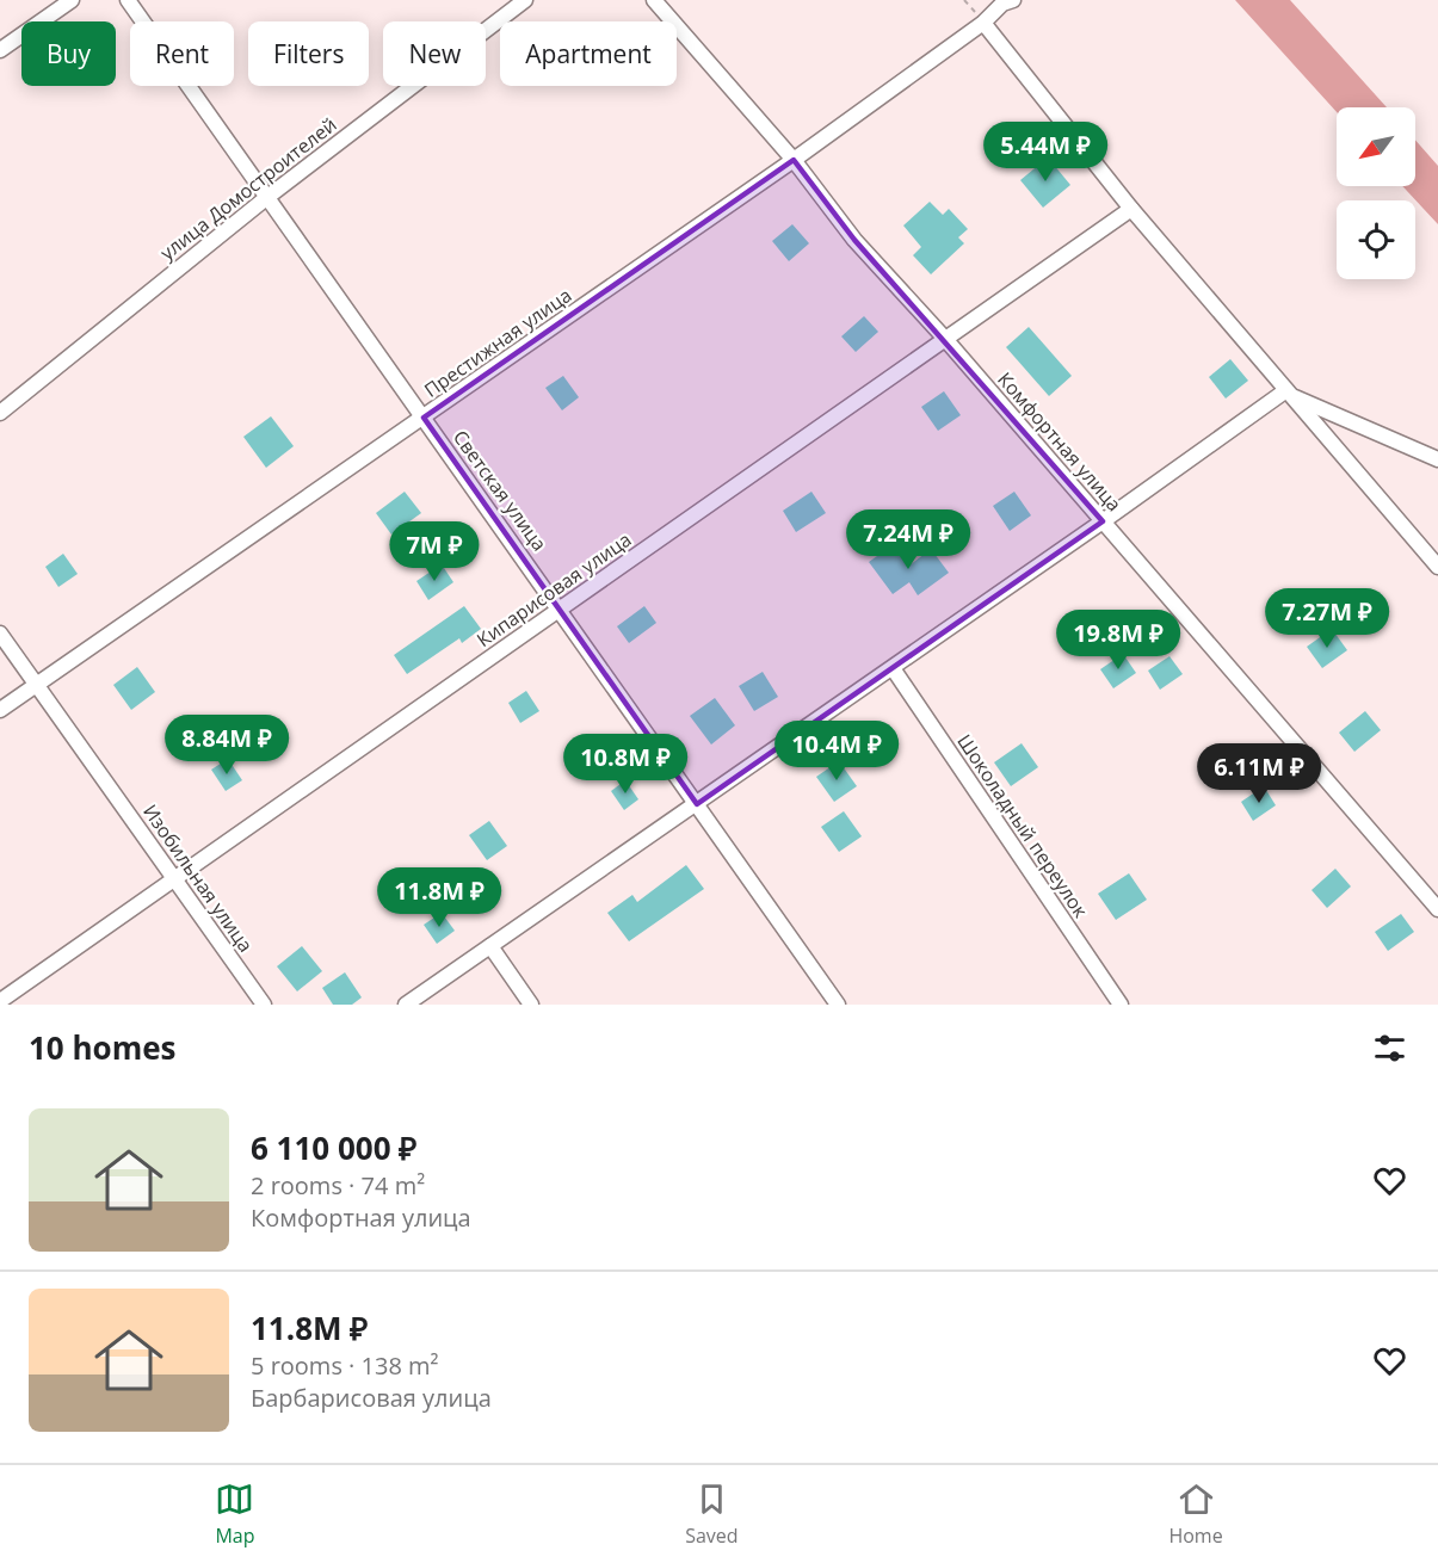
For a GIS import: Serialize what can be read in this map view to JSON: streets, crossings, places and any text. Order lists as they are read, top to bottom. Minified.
{"streets":{"street":["улица Домостроителей","Престижная улица","Комфортная улица","Светская улица","Кипарисовая улица","Шоколадный переулок","Изобильная улица"]},"crossings":[["улица Домостроителей","Светская улица"],["Престижная улица","Комфортная улица"],["Престижная улица","Светская улица"],["Престижная улица","Изобильная улица"],["Комфортная улица","Кипарисовая улица"],["Светская улица","Кипарисовая улица"],["Кипарисовая улица","Изобильная улица"]],"north":"bottom left","page":{"chip":["Buy","Rent","Filters","New","Apartment"],"price":["5.44M ₽","7.24M ₽","7M ₽","7.27M ₽","19.8M ₽","8.84M ₽","10.4M ₽","10.8M ₽","6.11M ₽","11.8M ₽"],"heading":"10 homes","list":[{"name":"6 110 000 ₽","note":"2 rooms · 74 m² · Комфортная улица"},{"name":"11.8M ₽","note":"5 rooms · 138 m² · Барбарисовая улица"}],"tabs":["Map","Saved","Home"]}}
